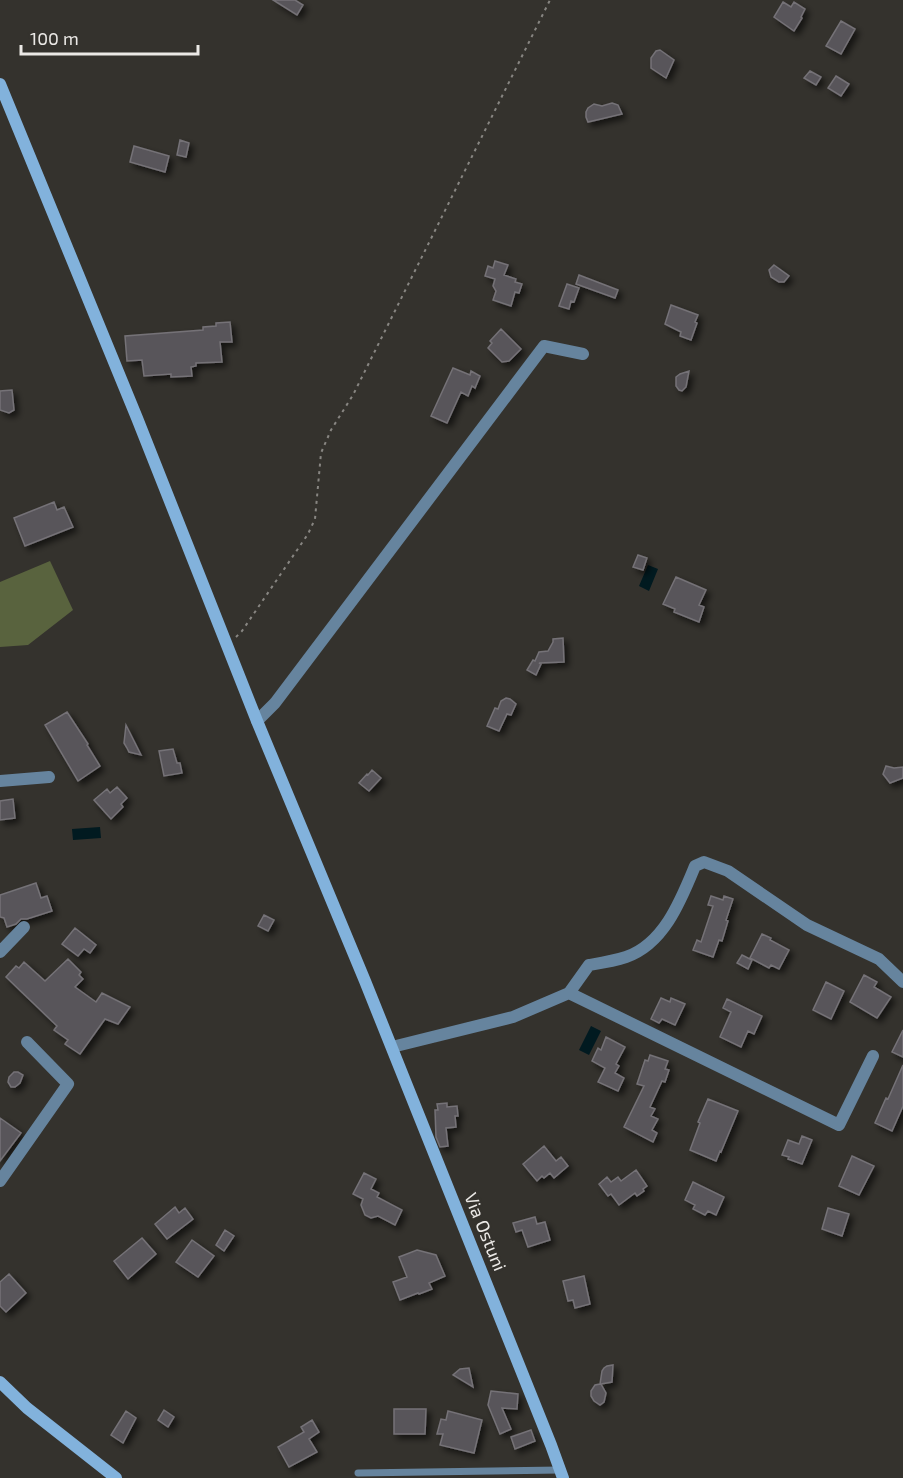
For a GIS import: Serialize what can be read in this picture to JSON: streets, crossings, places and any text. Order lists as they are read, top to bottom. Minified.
{"streets":{"main road":["Via Ostuni"]},"scale_bar":"100 m"}
